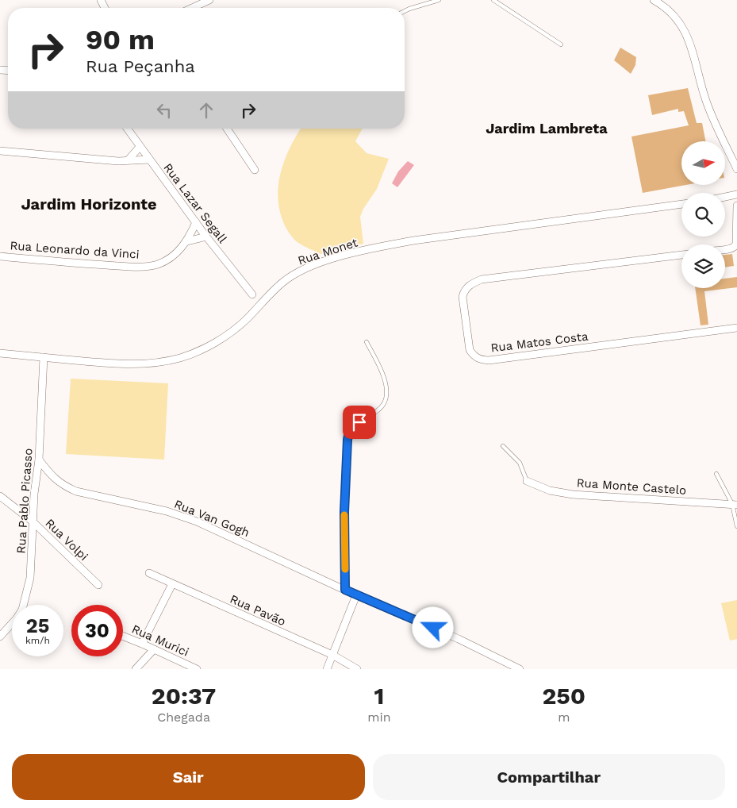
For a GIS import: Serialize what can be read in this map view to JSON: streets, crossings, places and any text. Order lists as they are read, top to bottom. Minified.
{"streets":{"street":["Rua Lazar Segall","Rua Leonardo da Vinci","Rua Monet","Rua Matos Costa","Rua Monte Castelo","Rua Pablo Picasso","Rua Van Gogh","Rua Volpi","Rua Pavão","Rua Murici"]},"crossings":[["Rua Lazar Segall","Rua Leonardo da Vinci"],["Rua Monet","Rua Pablo Picasso"],["Rua Pablo Picasso","Rua Van Gogh"],["Rua Pablo Picasso","Rua Volpi"]],"districts":["Jardim Lambreta","Jardim Horizonte"],"north":"right","page":{"turn":["90 m","Rua Peçanha"],"speed":"25 km/h","limit":"30","eta":["20:37","Chegada","1","min","250","m"],"buttons":["Sair","Compartilhar"]}}
